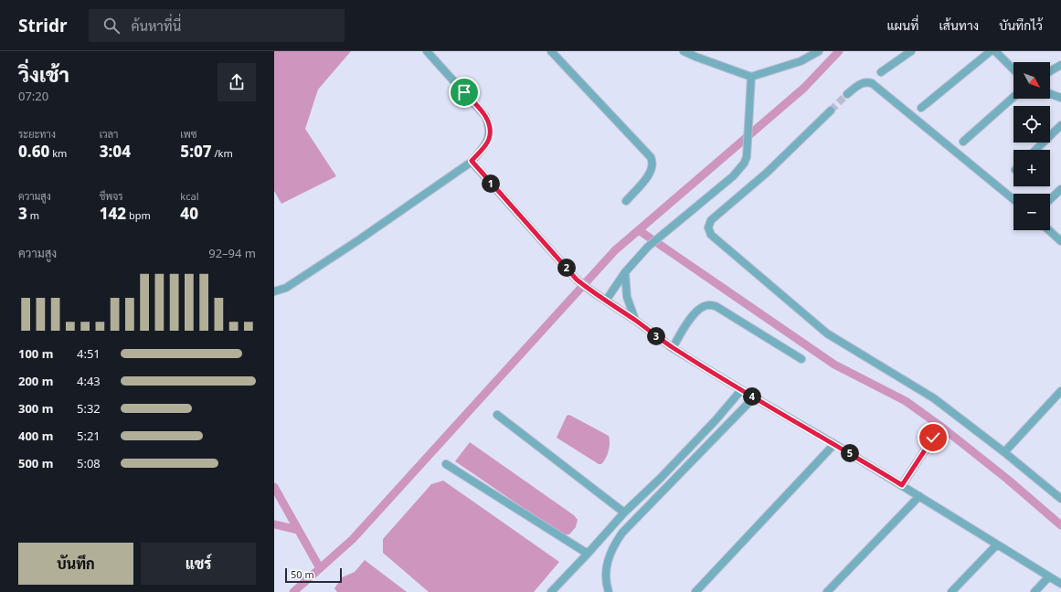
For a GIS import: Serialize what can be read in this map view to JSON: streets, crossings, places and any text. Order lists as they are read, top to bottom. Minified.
{"scale_bar":"50 m","north":"bottom right","page":{"header":"Stridr","search":"ค้นหาที่นี่","nav":["แผนที่","เส้นทาง","บันทึกไว้"],"heading":["วิ่งเช้า","07:20"],"map_buttons":["+","−"],"stats":[["ระยะทาง","0.60 km"],["เวลา","3:04"],["เพซ","5:07 /km"],["ความสูง","3 m"],["ชีพจร","142 bpm"],["kcal","40"]],"pins":["1","2","3","4","5"],"chart":["ความสูง","92–94 m"],"list":[{"name":"100 m","note":"4:51"},{"name":"200 m","note":"4:43"},{"name":"300 m","note":"5:32"},{"name":"400 m","note":"5:21"},{"name":"500 m","note":"5:08"}],"buttons":["บันทึก","แชร์"],"scale":"50 m"}}
